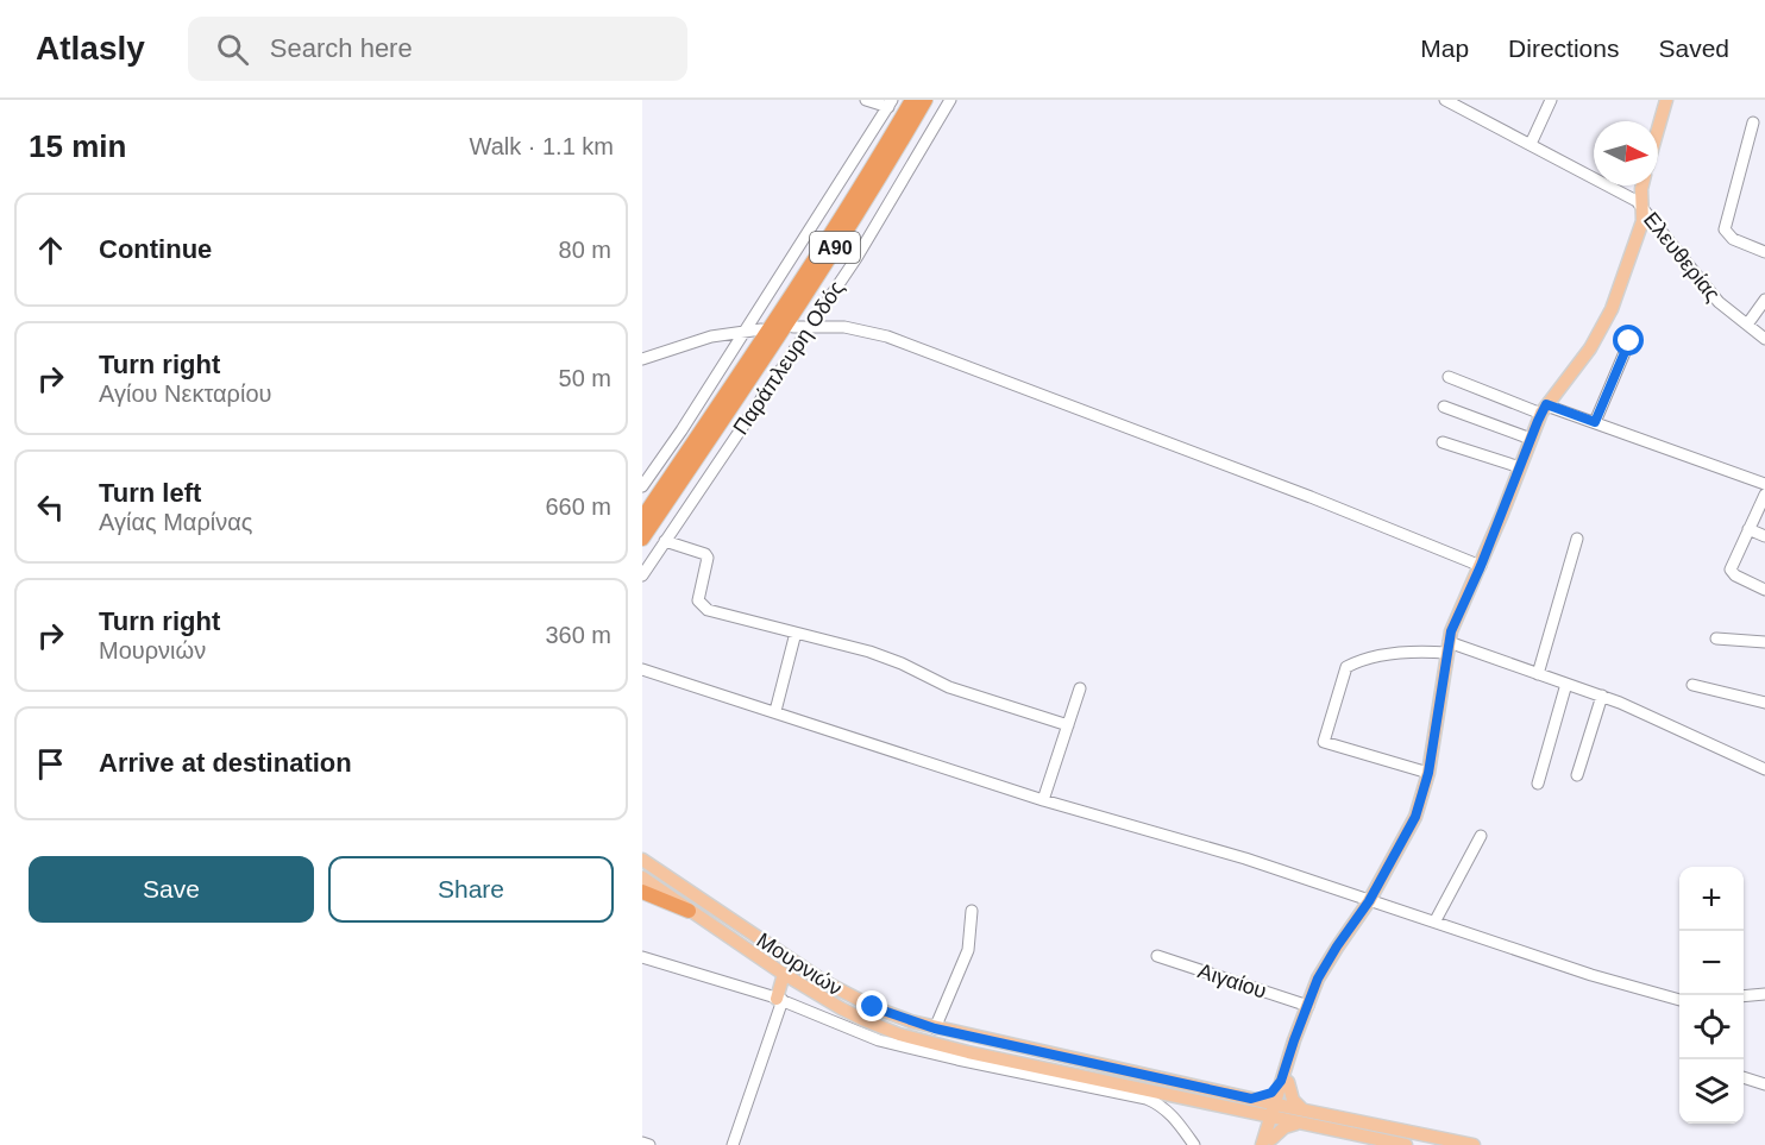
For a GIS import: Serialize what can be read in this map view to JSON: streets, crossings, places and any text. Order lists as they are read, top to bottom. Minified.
{"streets":{"highway":["Α90"],"main road":["Μουρνιών"],"street":["Ελευθερίας","Παράπλευρη Οδός","Αιγαίου"]},"north":"right","page":{"header":"Atlasly","search":"Search here","nav":["Map","Directions","Saved"],"heading":["15 min","Walk · 1.1 km"],"list":[["Continue","80 m"],["Turn right","Αγίου Νεκταρίου","50 m"],["Turn left","Αγίας Μαρίνας","660 m"],["Turn right","Μουρνιών","360 m"],"Arrive at destination"],"buttons":["Save","Share"],"map_buttons":["+","−"]}}
